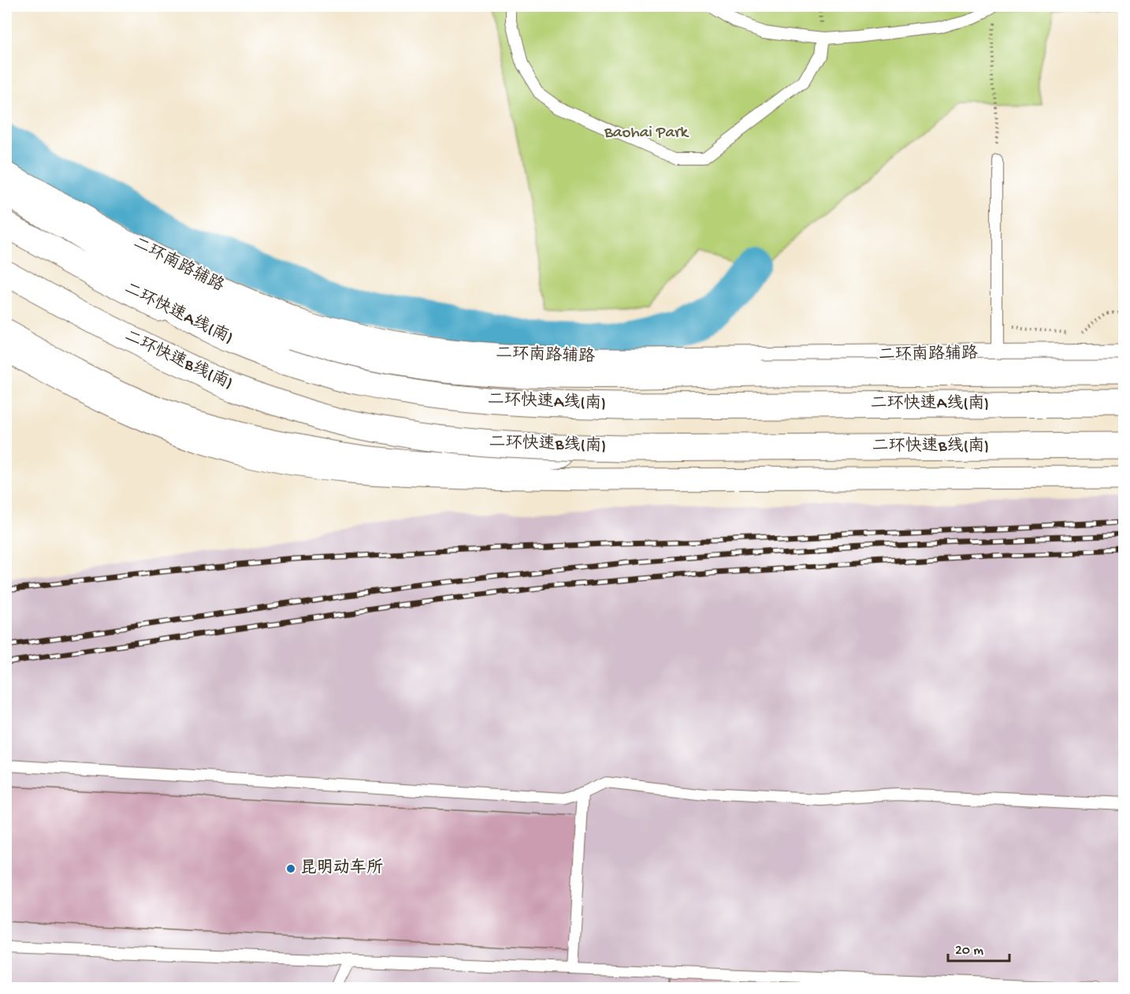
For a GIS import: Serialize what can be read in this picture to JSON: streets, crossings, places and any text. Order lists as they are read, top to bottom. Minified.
{"streets":{"highway":["二环快速A线(南)","二环快速B线(南)"],"street":["二环南路辅路"]},"parks":["Baohai Park"],"places":["昆明动车所"],"scale_bar":"20 m"}
